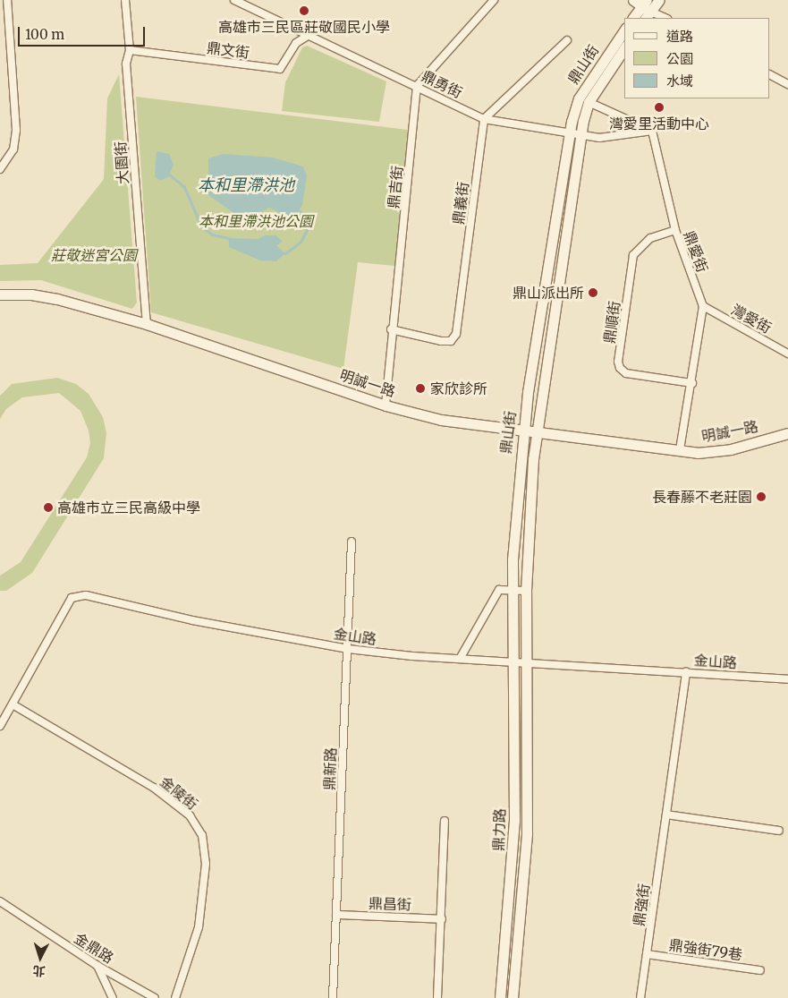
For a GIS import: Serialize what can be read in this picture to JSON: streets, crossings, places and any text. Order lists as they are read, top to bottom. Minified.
{"streets":{"street":["鼎文街","鼎山街","鼎勇街","大園街","鼎吉街","鼎義街","鼎愛街","灣愛街","鼎順街","明誠一路","金山路","鼎新路","金陵街","鼎力路","鼎昌街","鼎強街","金鼎路","鼎強街79巷"]},"crossings":[["鼎文街","鼎勇街"],["鼎文街","大園街"],["鼎山街","鼎勇街"],["鼎山街","明誠一路"],["鼎山街","金山路"],["鼎山街","鼎力路"],["鼎勇街","鼎吉街"],["鼎勇街","鼎義街"],["鼎勇街","鼎愛街"],["大園街","明誠一路"],["鼎吉街","鼎義街"],["鼎吉街","明誠一路"],["鼎愛街","灣愛街"],["鼎愛街","鼎順街"],["鼎愛街","明誠一路"],["金山路","鼎新路"],["金山路","金陵街"],["金山路","鼎力路"],["金山路","鼎強街"],["鼎新路","鼎昌街"],["鼎強街","鼎強街79巷"]],"water":["本和里滯洪池"],"parks":["本和里滯洪池公園","莊敬迷宮公園"],"places":["高雄市三民區莊敬國民小學","灣愛里活動中心","鼎山派出所","家欣診所","長春藤不老莊園","高雄市立三民高級中學"],"legend":["道路","公園","水域"],"scale_bar":"100 m","north":"bottom"}
